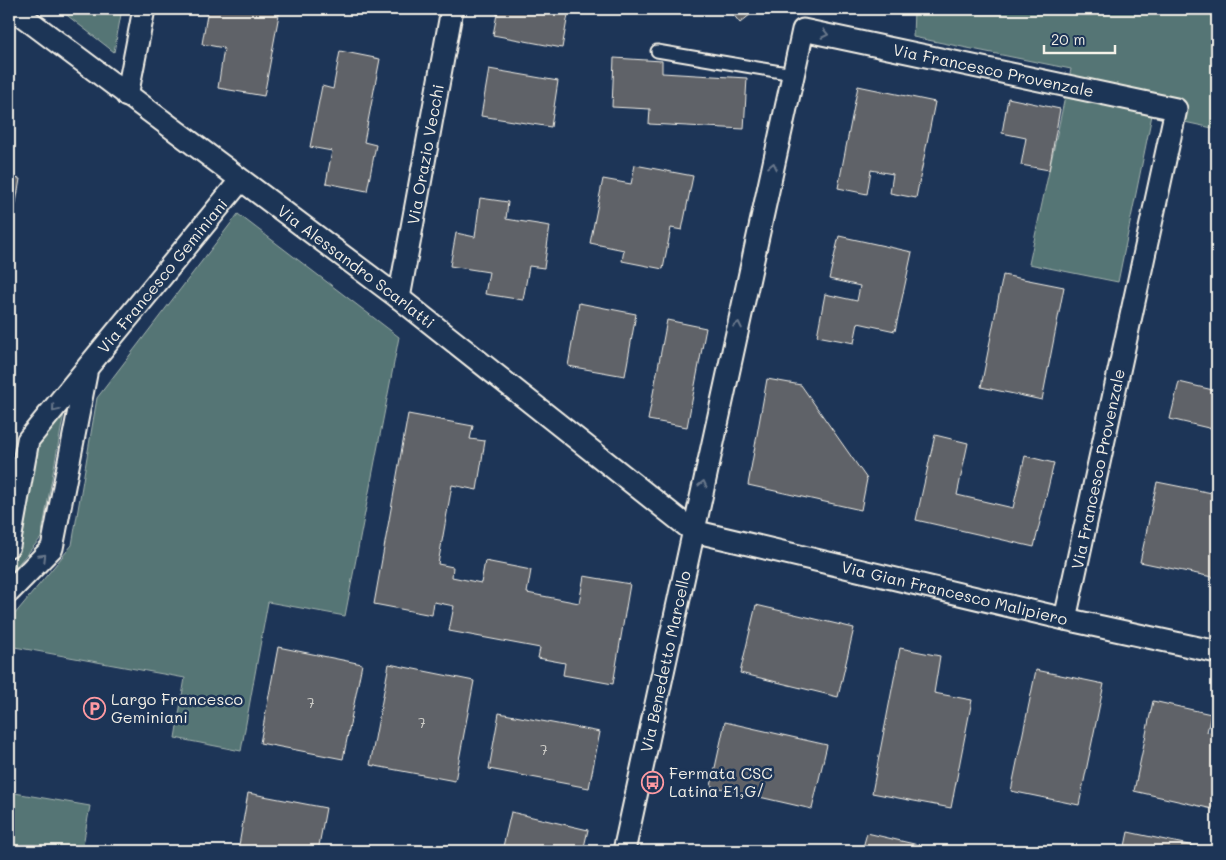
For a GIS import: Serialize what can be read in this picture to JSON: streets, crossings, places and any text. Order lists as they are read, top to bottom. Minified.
{"streets":{"street":["Via Francesco Provenzale","Via Orazio Vecchi","Via Alessandro Scarlatti","Via Francesco Geminiani","Via Gian Francesco Malipiero","Via Benedetto Marcello"]},"crossings":[["Via Francesco Provenzale","Via Alessandro Scarlatti"],["Via Francesco Provenzale","Via Gian Francesco Malipiero"],["Via Francesco Provenzale","Via Benedetto Marcello"],["Via Orazio Vecchi","Via Alessandro Scarlatti"],["Via Alessandro Scarlatti","Via Francesco Geminiani"],["Via Alessandro Scarlatti","Via Gian Francesco Malipiero"],["Via Alessandro Scarlatti","Via Benedetto Marcello"],["Via Gian Francesco Malipiero","Via Benedetto Marcello"]],"places":{"parking":["Largo Francesco Geminiani"],"bus stop":["Fermata CSC Latina E1,G/"]},"house_numbers":["7","7","7"],"scale_bar":"20 m"}
